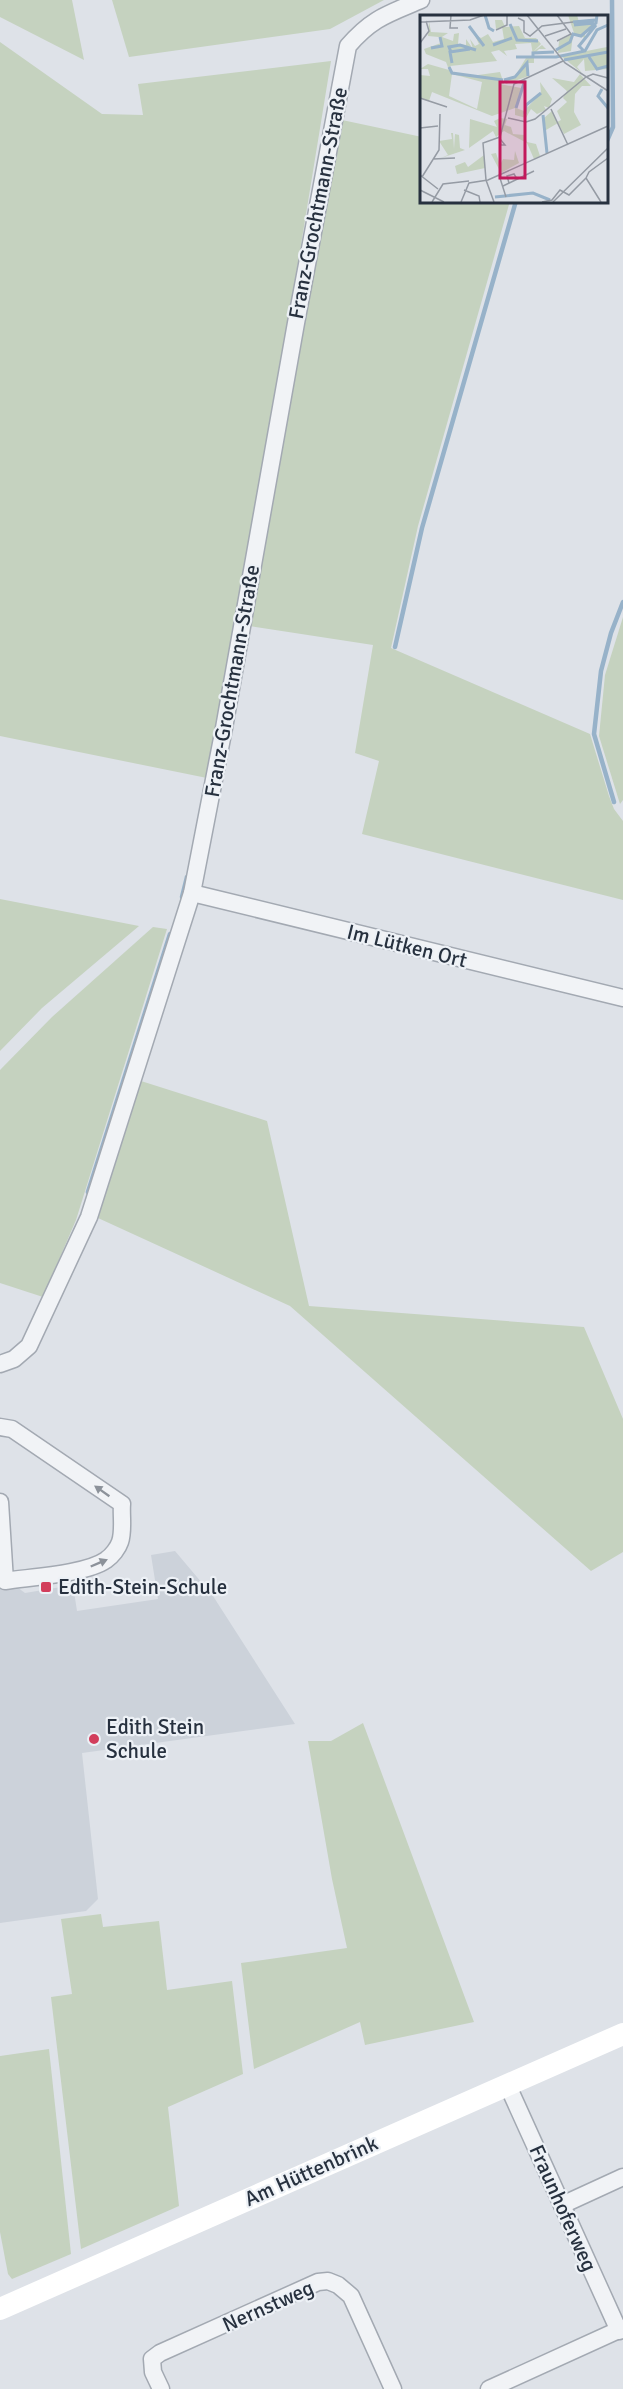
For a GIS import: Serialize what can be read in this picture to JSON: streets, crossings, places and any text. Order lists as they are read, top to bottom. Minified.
{"streets":{"street":["Franz-Grochtmann-Straße","Im Lütken Ort","Am Hüttenbrink","Fraunhoferweg","Nernstweg"]},"crossings":[["Franz-Grochtmann-Straße","Im Lütken Ort"],["Am Hüttenbrink","Fraunhoferweg"]],"places":{"transit":["Edith-Stein-Schule"],"other":["Edith Stein Schule"]}}
